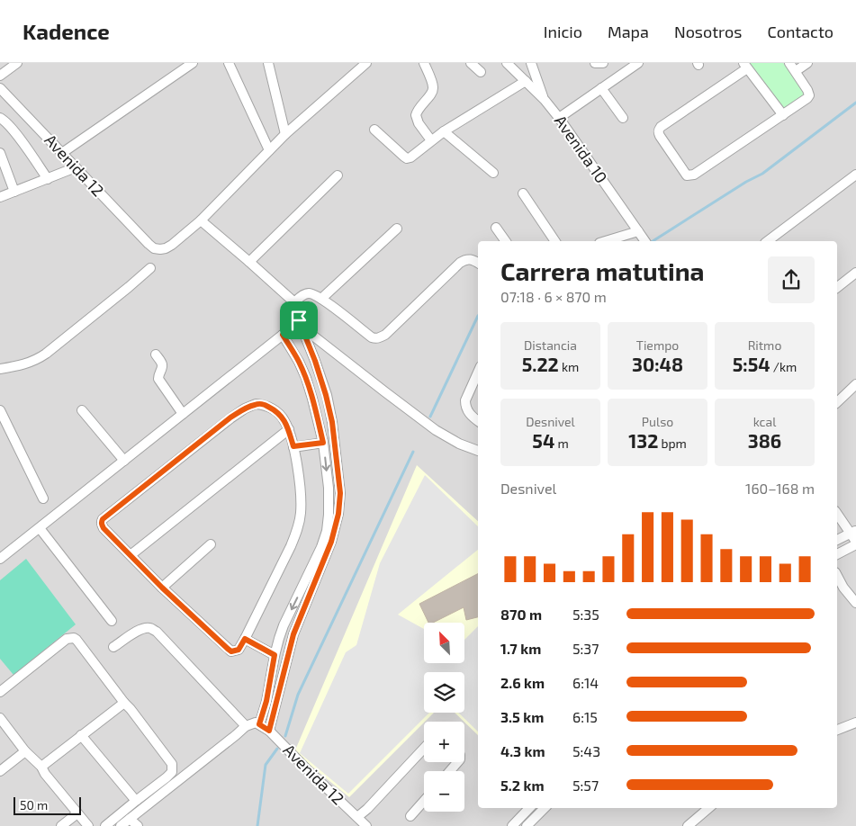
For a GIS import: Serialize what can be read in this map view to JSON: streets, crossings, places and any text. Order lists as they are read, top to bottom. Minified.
{"streets":{"street":["Avenida 10","Avenida 12"]},"scale_bar":"50 m","north":"top left","page":{"header":"Kadence","nav":["Inicio","Mapa","Nosotros","Contacto"],"heading":["Carrera matutina","07:18 · 6 × 870 m"],"stats":[["Distancia","5.22 km"],["Tiempo","30:48"],["Ritmo","5:54 /km"],["Desnivel","54 m"],["Pulso","132 bpm"],["kcal","386"]],"chart":["Desnivel","160–168 m"],"list":[{"name":"870 m","note":"5:35"},{"name":"1.7 km","note":"5:37"},{"name":"2.6 km","note":"6:14"},{"name":"3.5 km","note":"6:15"},{"name":"4.3 km","note":"5:43"},{"name":"5.2 km","note":"5:57"}],"map_buttons":["+","−"],"scale":"50 m"}}
